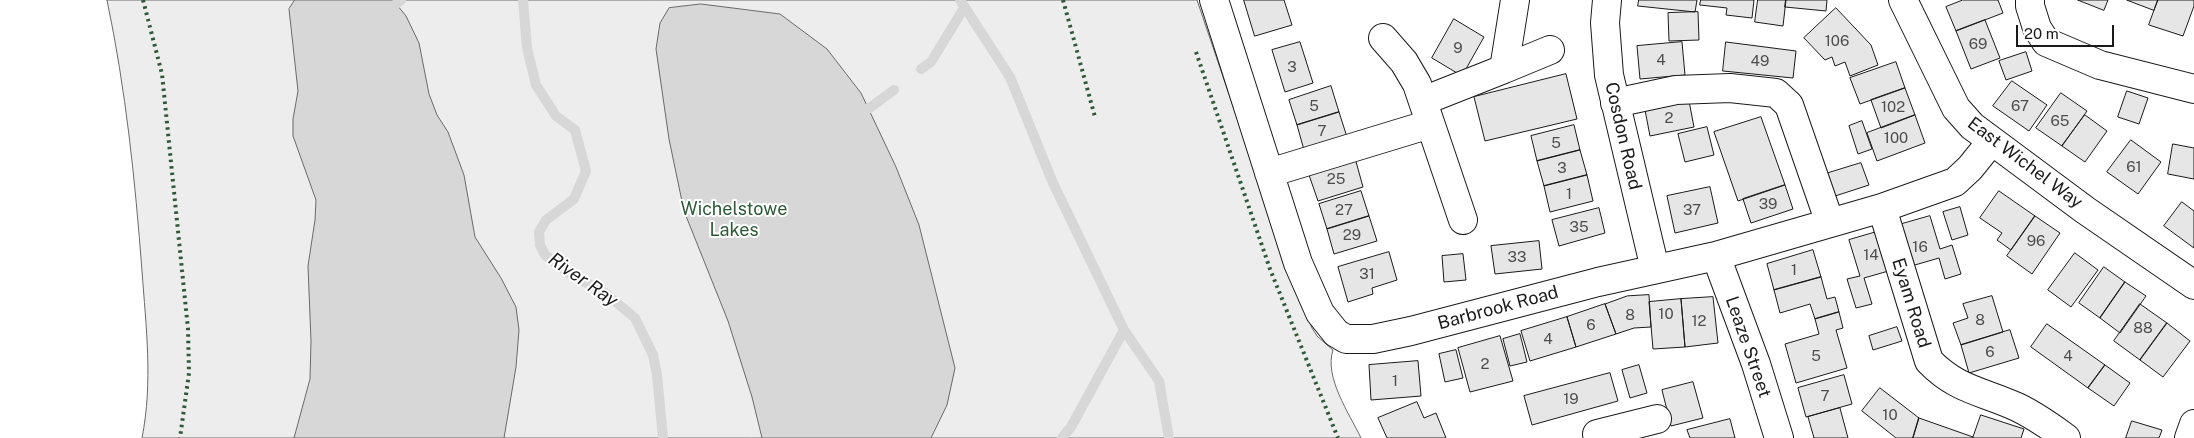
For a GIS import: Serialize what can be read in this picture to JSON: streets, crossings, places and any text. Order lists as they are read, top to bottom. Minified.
{"streets":{"street":["Cosdon Road","East Wichel Way","Eyam Road","Barbrook Road","Leaze Street"]},"crossings":[["Cosdon Road","Barbrook Road"],["East Wichel Way","Barbrook Road"],["Eyam Road","Barbrook Road"],["Barbrook Road","Leaze Street"]],"water":["River Ray"],"parks":["Wichelstowe Lakes"],"house_numbers":["106","69","9","4","49","3","5","67","102","2","65","7","100","5","61","3","25","1","39","27","37","35","29","96","16","14","33","1","31","10","8","8","12","6","88","4","6","5","4","2","1","7","19","10"],"scale_bar":"20 m"}
